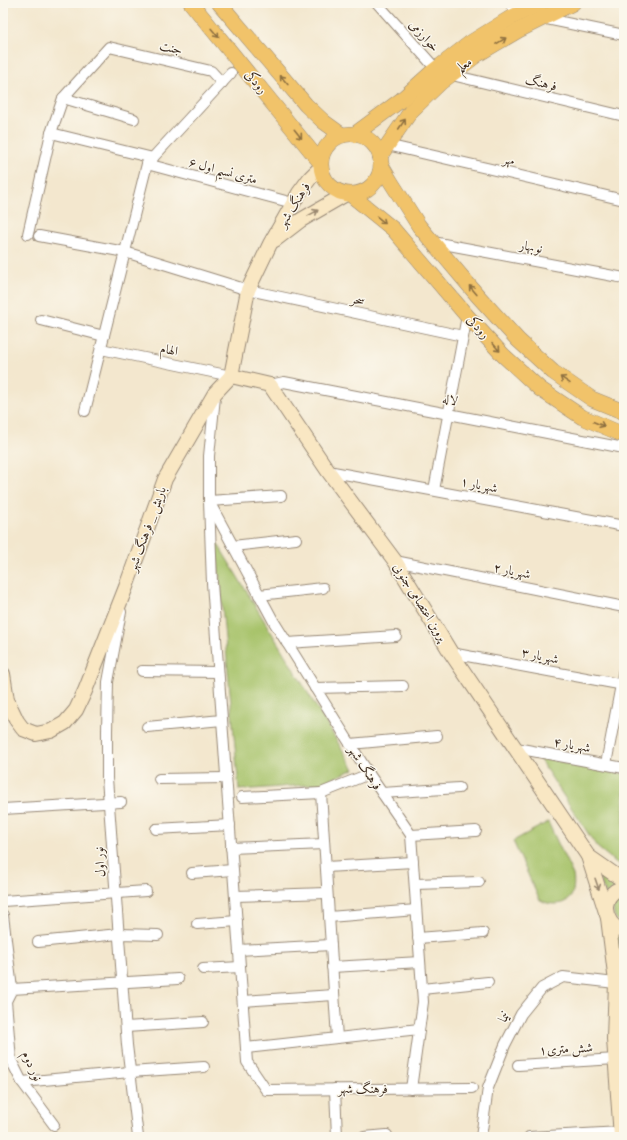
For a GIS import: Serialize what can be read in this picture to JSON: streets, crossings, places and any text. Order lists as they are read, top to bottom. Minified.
{"streets":{"main road":["معلم","رودکی","فرهنگ شهر","رودکى","باریش _ فرهنگ شهر","پروین اعتصامی جنوبی"],"street":["خوارزمی","جنت","فرهنگ","مهر","۶ متری نسیم اول","نوبهار","سحر","الهام","لاله","شهریار ۱","شهریار ۲","شهریار ۳","شهریار ۴","نور اول","نیما","شش متری۱","نور دوم"]},"crossings":[["خوارزمی","معلم"],["معلم","رودکی"],["معلم","فرهنگ"],["معلم","مهر"],["معلم","فرهنگ شهر"],["معلم","رودکى"],["رودکی","مهر"],["رودکی","فرهنگ شهر"],["رودکی","رودکى"],["مهر","فرهنگ شهر"],["مهر","رودکى"],["۶ متری نسیم اول","فرهنگ شهر"],["فرهنگ شهر","رودکى"],["نوبهار","رودکى"],["الهام","باریش _ فرهنگ شهر"],["لاله","پروین اعتصامی جنوبی"],["شهریار ۱","پروین اعتصامی جنوبی"],["باریش _ فرهنگ شهر","نور اول"],["شهریار ۲","پروین اعتصامی جنوبی"],["پروین اعتصامی جنوبی","شهریار ۳"],["پروین اعتصامی جنوبی","شهریار ۴"],["پروین اعتصامی جنوبی","نیما"],["پروین اعتصامی جنوبی","شش متری۱"]]}
